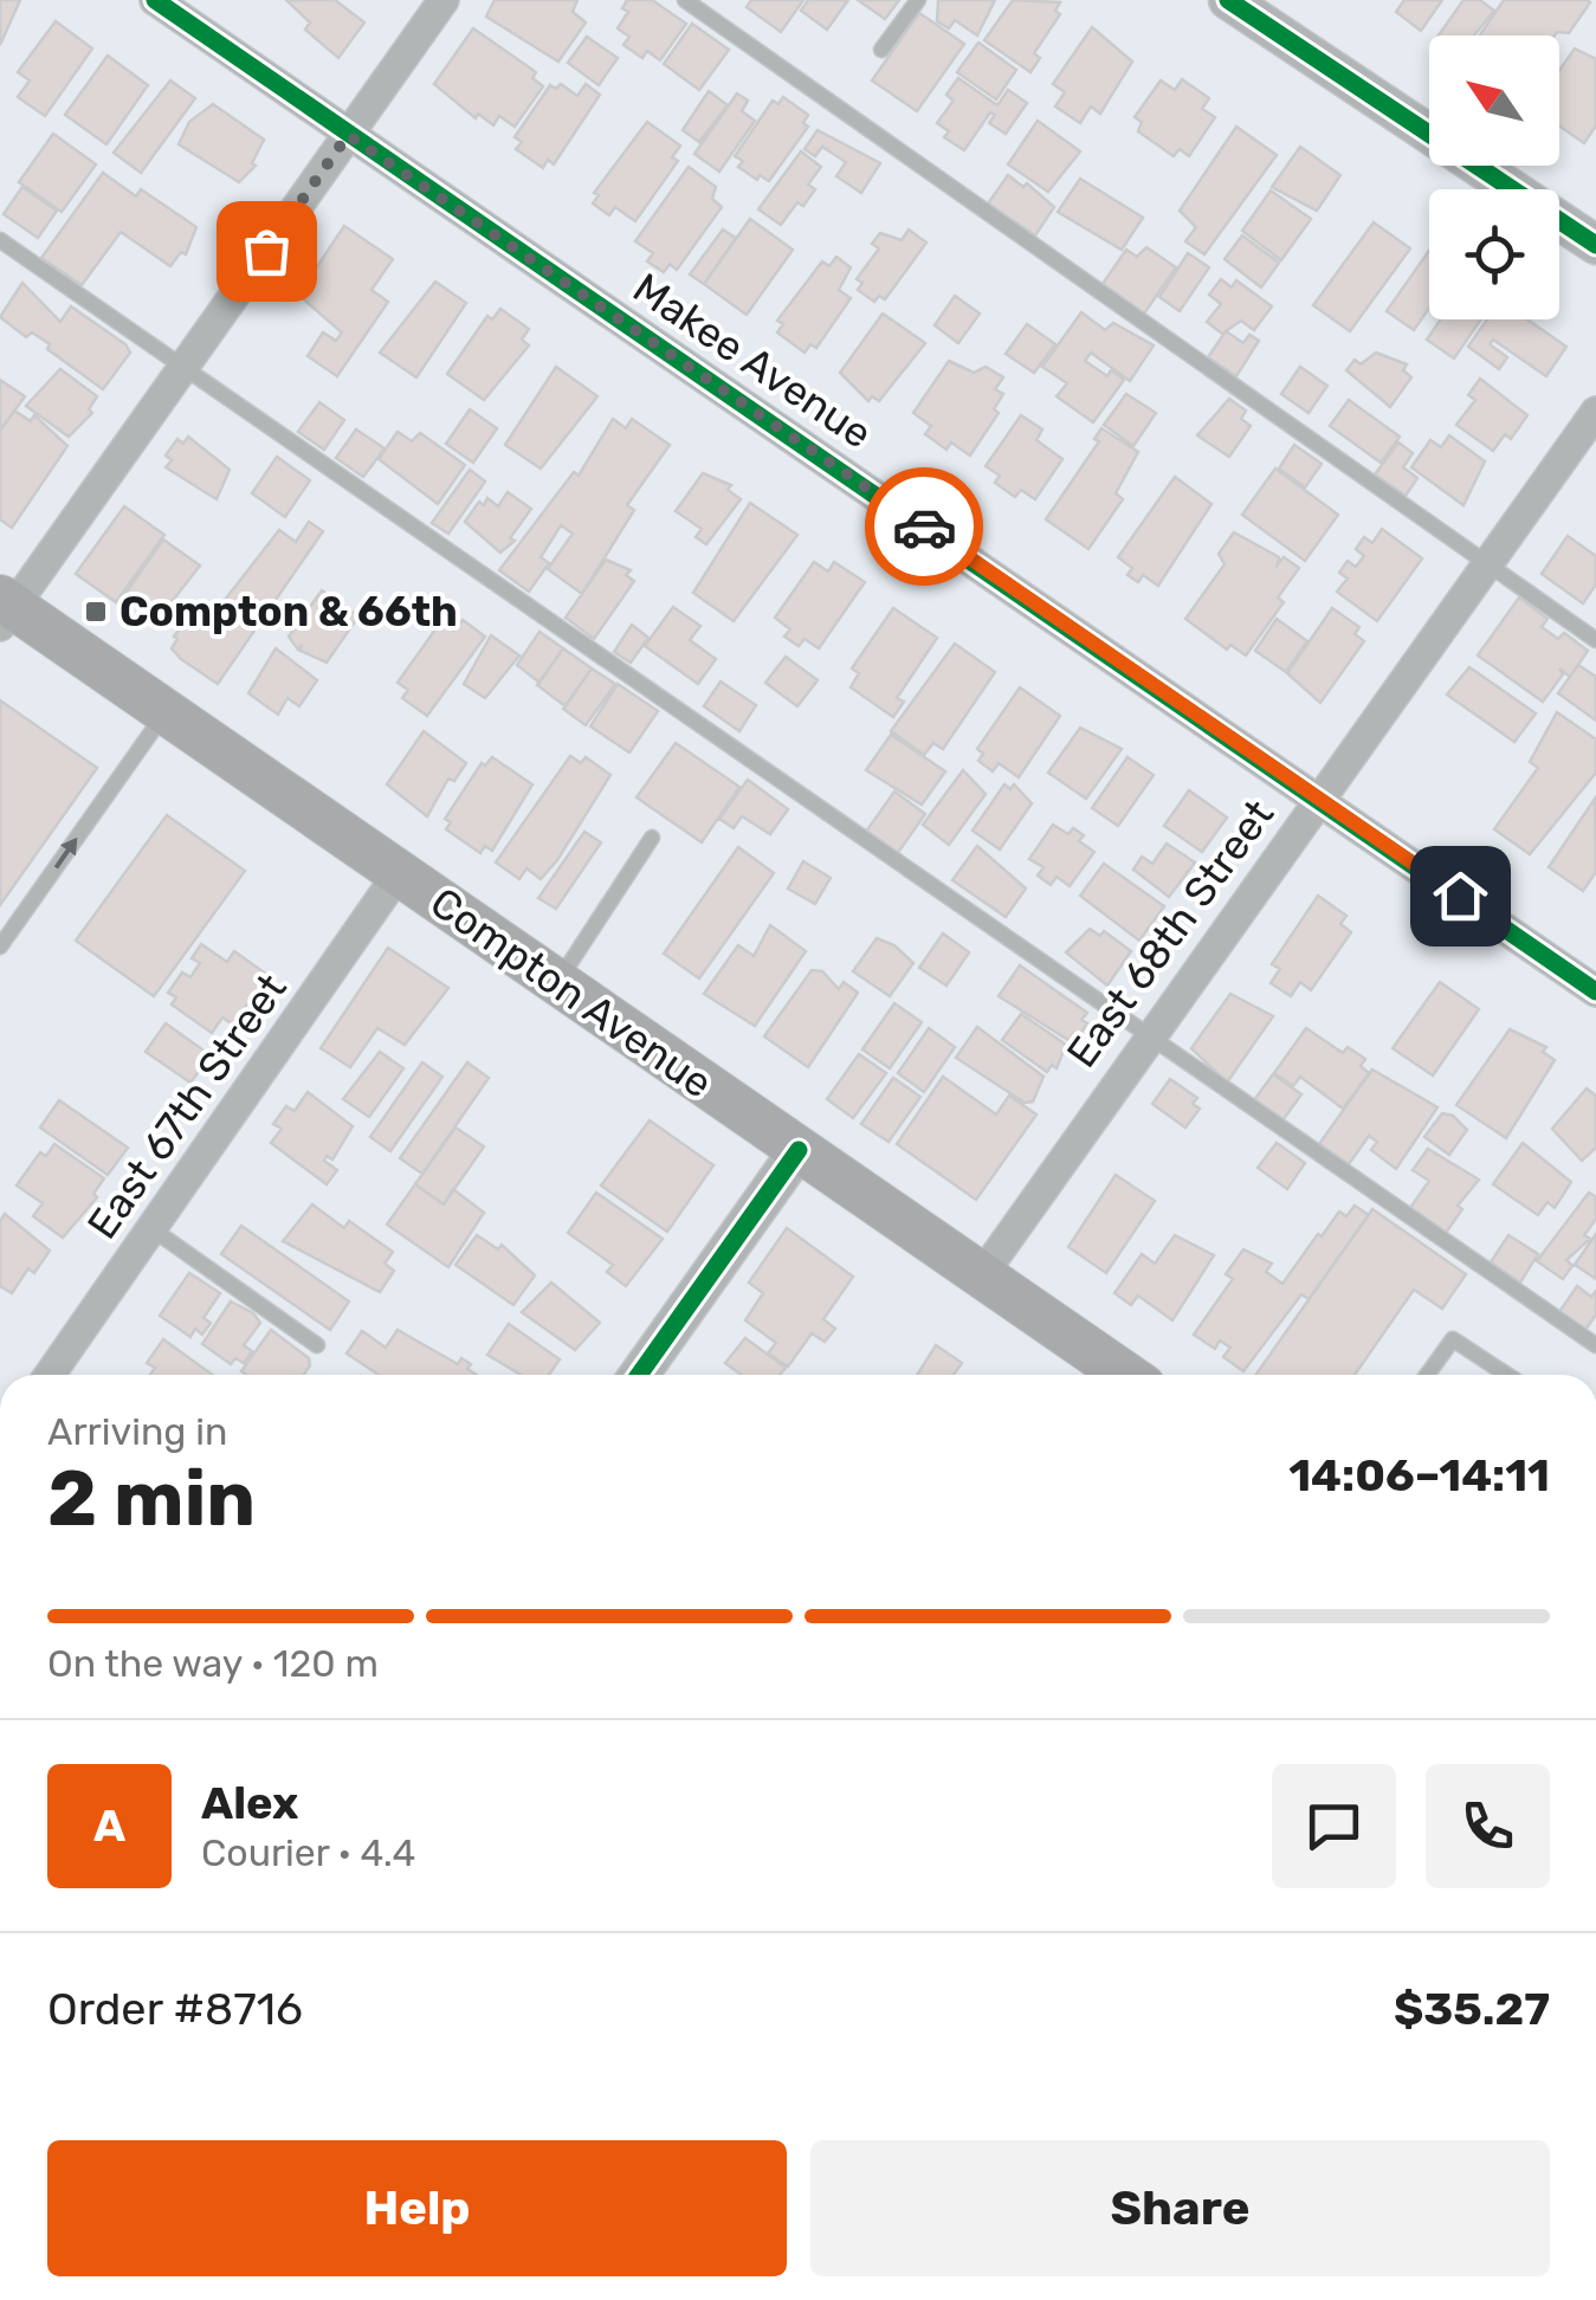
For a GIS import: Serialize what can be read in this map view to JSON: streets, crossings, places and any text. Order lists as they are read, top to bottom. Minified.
{"streets":{"main road":["Compton Avenue"],"street":["Makee Avenue","East 68th Street","East 67th Street"]},"crossings":[["Makee Avenue","East 68th Street"],["East 68th Street","Compton Avenue"],["Compton Avenue","East 67th Street"]],"places":{"transit":["Compton & 66th"]},"north":"top left","page":{"heading":["2 min","Arriving in","14:06–14:11"],"panel":["Alex","Courier · 4.4","Order #8716","$35.27"],"bar":"On the way · 120 m","round":"A","buttons":["Help","Share"]}}
